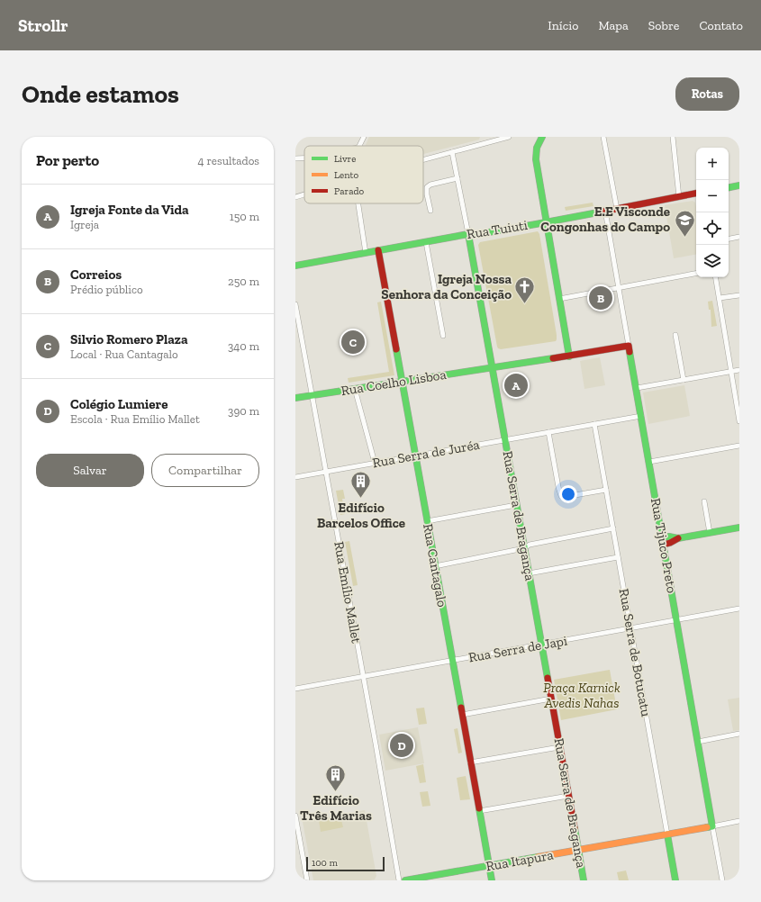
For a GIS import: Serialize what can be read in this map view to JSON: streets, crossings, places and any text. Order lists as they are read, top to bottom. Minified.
{"streets":{"street":["Rua Tuiuti","Rua Coelho Lisboa","Rua Serra de Juréa","Rua Serra de Bragança","Rua Tijuco Preto","Rua Cantagalo","Rua Emílio Mallet","Rua Serra de Japi","Rua Serra de Botucatu","Rua Itapura"]},"crossings":[["Rua Tuiuti","Rua Serra de Bragança"],["Rua Tuiuti","Rua Tijuco Preto"],["Rua Tuiuti","Rua Cantagalo"],["Rua Coelho Lisboa","Rua Serra de Bragança"],["Rua Coelho Lisboa","Rua Cantagalo"],["Rua Coelho Lisboa","Rua Emílio Mallet"],["Rua Serra de Juréa","Rua Serra de Bragança"],["Rua Serra de Juréa","Rua Tijuco Preto"],["Rua Serra de Juréa","Rua Cantagalo"],["Rua Serra de Juréa","Rua Emílio Mallet"],["Rua Serra de Juréa","Rua Serra de Botucatu"],["Rua Serra de Bragança","Rua Serra de Japi"],["Rua Serra de Bragança","Rua Itapura"],["Rua Tijuco Preto","Rua Serra de Japi"],["Rua Tijuco Preto","Rua Itapura"],["Rua Cantagalo","Rua Serra de Japi"],["Rua Cantagalo","Rua Itapura"],["Rua Emílio Mallet","Rua Serra de Japi"],["Rua Serra de Japi","Rua Serra de Botucatu"],["Rua Serra de Botucatu","Rua Itapura"]],"parks":["Praça Karnick Avedis Nahas"],"places":{"school or university":["E.E Visconde Congonhas do Campo"],"church":["Igreja Nossa Senhora da Conceição"],"building":["Edifício Barcelos Office","Edifício Três Marias"]},"legend":["Livre","Lento","Parado"],"scale_bar":"100 m","page":{"header":"Strollr","nav":["Início","Mapa","Sobre","Contato"],"buttons":["Rotas",["Salvar","Compartilhar"]],"title":"Onde estamos","heading":["Por perto","4 resultados"],"map_buttons":["+","−"],"list":[{"mark":"A","name":"Igreja Fonte da Vida","note":"Igreja","value":"150 m"},{"mark":"B","name":"Correios","note":"Prédio público","value":"250 m"},{"mark":"C","name":"Silvio Romero Plaza","note":"Local · Rua Cantagalo","value":"340 m"},{"mark":"D","name":"Colégio Lumiere","note":"Escola · Rua Emílio Mallet","value":"390 m"}],"pins":["B","C","A","D"],"scale":"100 m"}}
